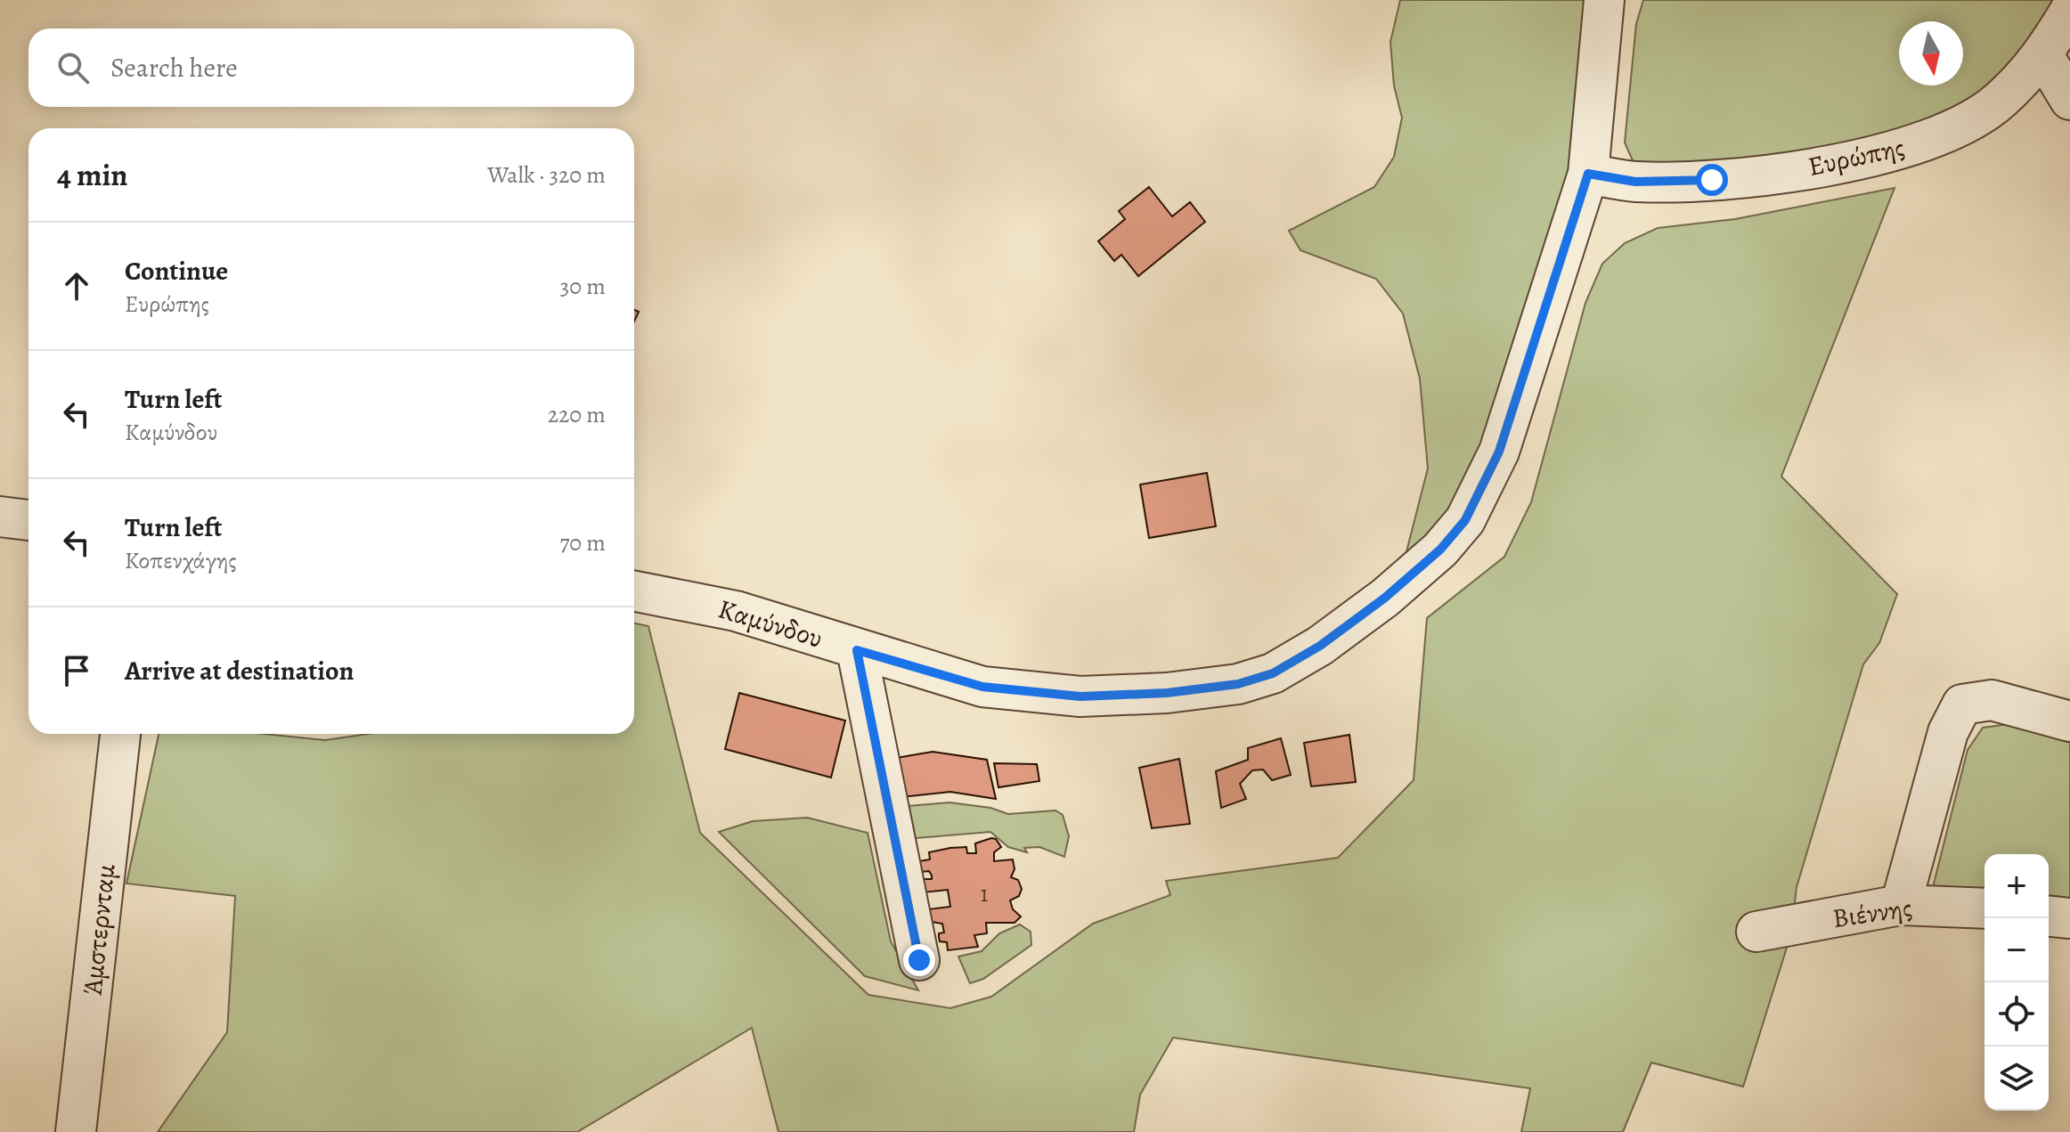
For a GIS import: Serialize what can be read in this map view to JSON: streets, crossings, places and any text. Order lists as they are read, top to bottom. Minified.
{"streets":{"street":["Ευρώπης","Καμύνδου","Βιέννης","Άμστερνταμ"]},"crossings":[["Ευρώπης","Καμύνδου"]],"house_numbers":["1"],"north":"bottom","page":{"search":"Search here","heading":["4 min","Walk · 320 m"],"list":[["Continue","Ευρώπης","30 m"],["Turn left","Καμύνδου","220 m"],["Turn left","Κοπενχάγης","70 m"],"Arrive at destination"],"map_buttons":["+","−"]}}
